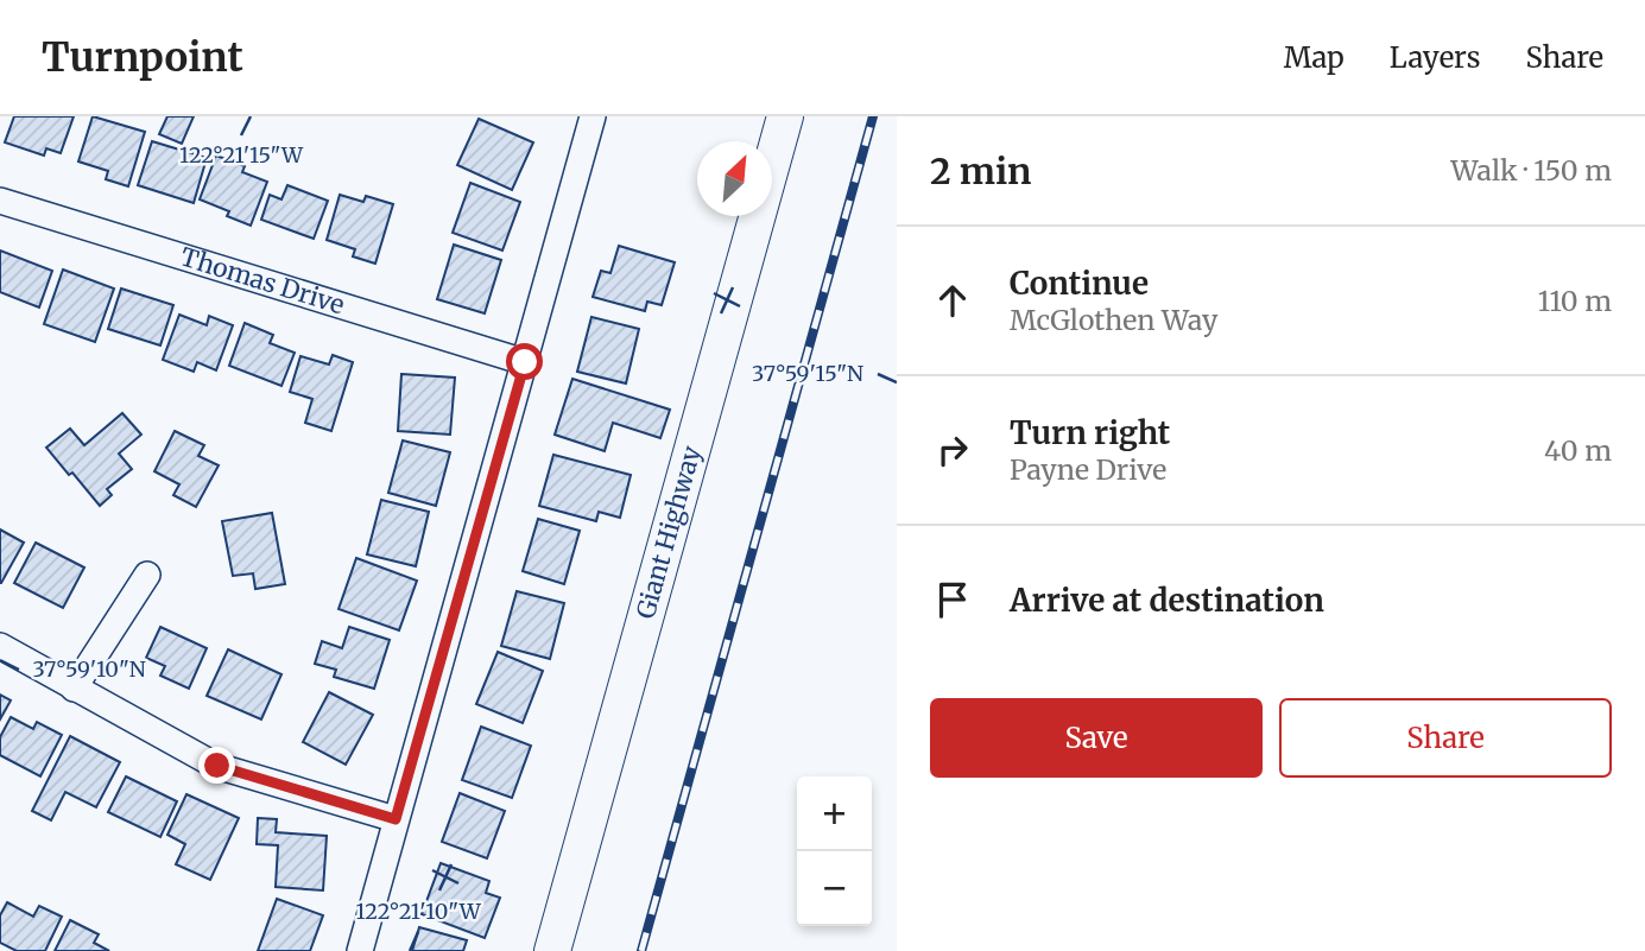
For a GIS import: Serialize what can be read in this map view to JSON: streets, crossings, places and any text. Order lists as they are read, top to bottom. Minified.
{"streets":{"street":["Thomas Drive","Giant Highway"]},"north":"top right","page":{"header":"Turnpoint","nav":["Map","Layers","Share"],"heading":["2 min","Walk · 150 m"],"list":[["Continue","McGlothen Way","110 m"],["Turn right","Payne Drive","40 m"],"Arrive at destination"],"buttons":["Save","Share"],"map_buttons":["+","−"]},"coordinates":["122°21'15\"W","37°59'15\"N","37°59'10\"N","122°21'10\"W"]}
